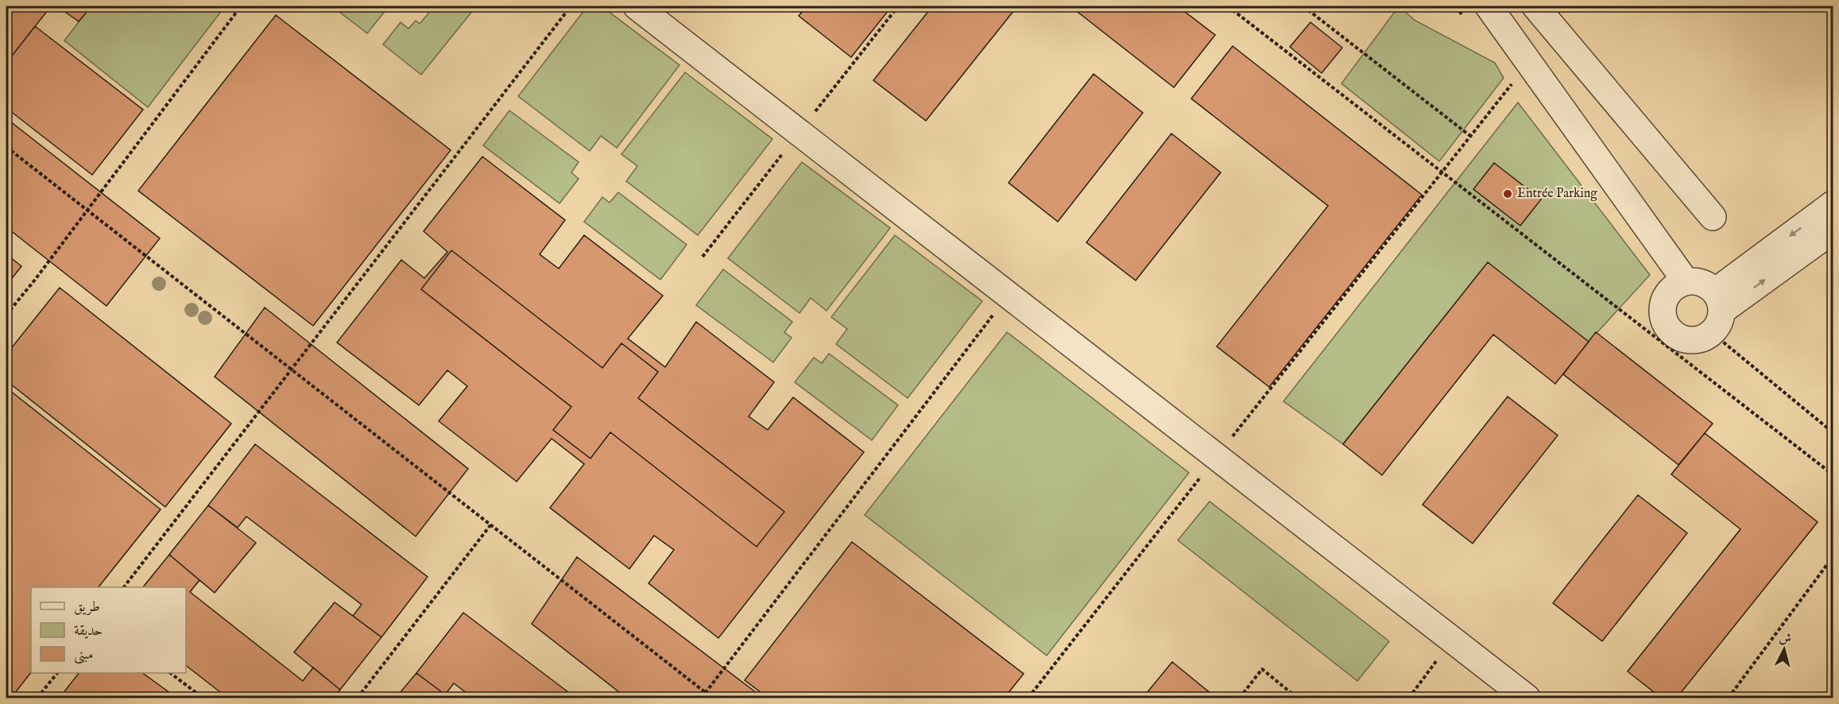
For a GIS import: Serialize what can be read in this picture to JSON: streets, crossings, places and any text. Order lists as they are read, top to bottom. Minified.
{"places":["Entrée Parking"],"legend":["طريق","حديقة","مبنى"],"north":"top"}
